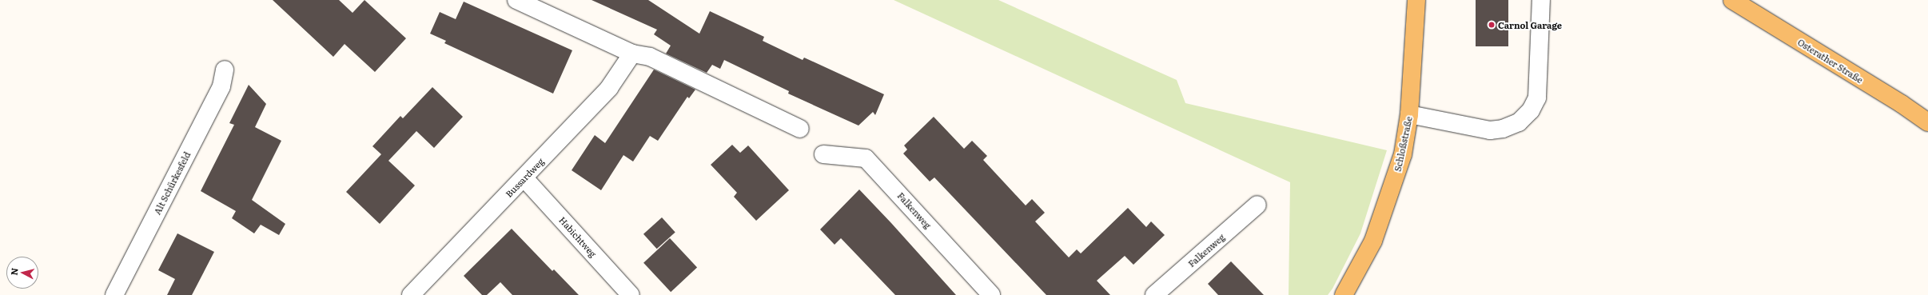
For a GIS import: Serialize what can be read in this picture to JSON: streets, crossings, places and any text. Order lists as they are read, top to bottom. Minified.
{"streets":{"main road":["Osterather Straße","Schloßstraße"],"street":["Bussardweg","Alt Schürkesfeld","Falkenweg","Habichtweg"]},"crossings":[["Bussardweg","Habichtweg"]],"places":["Carnol Garage"],"north":"left"}
